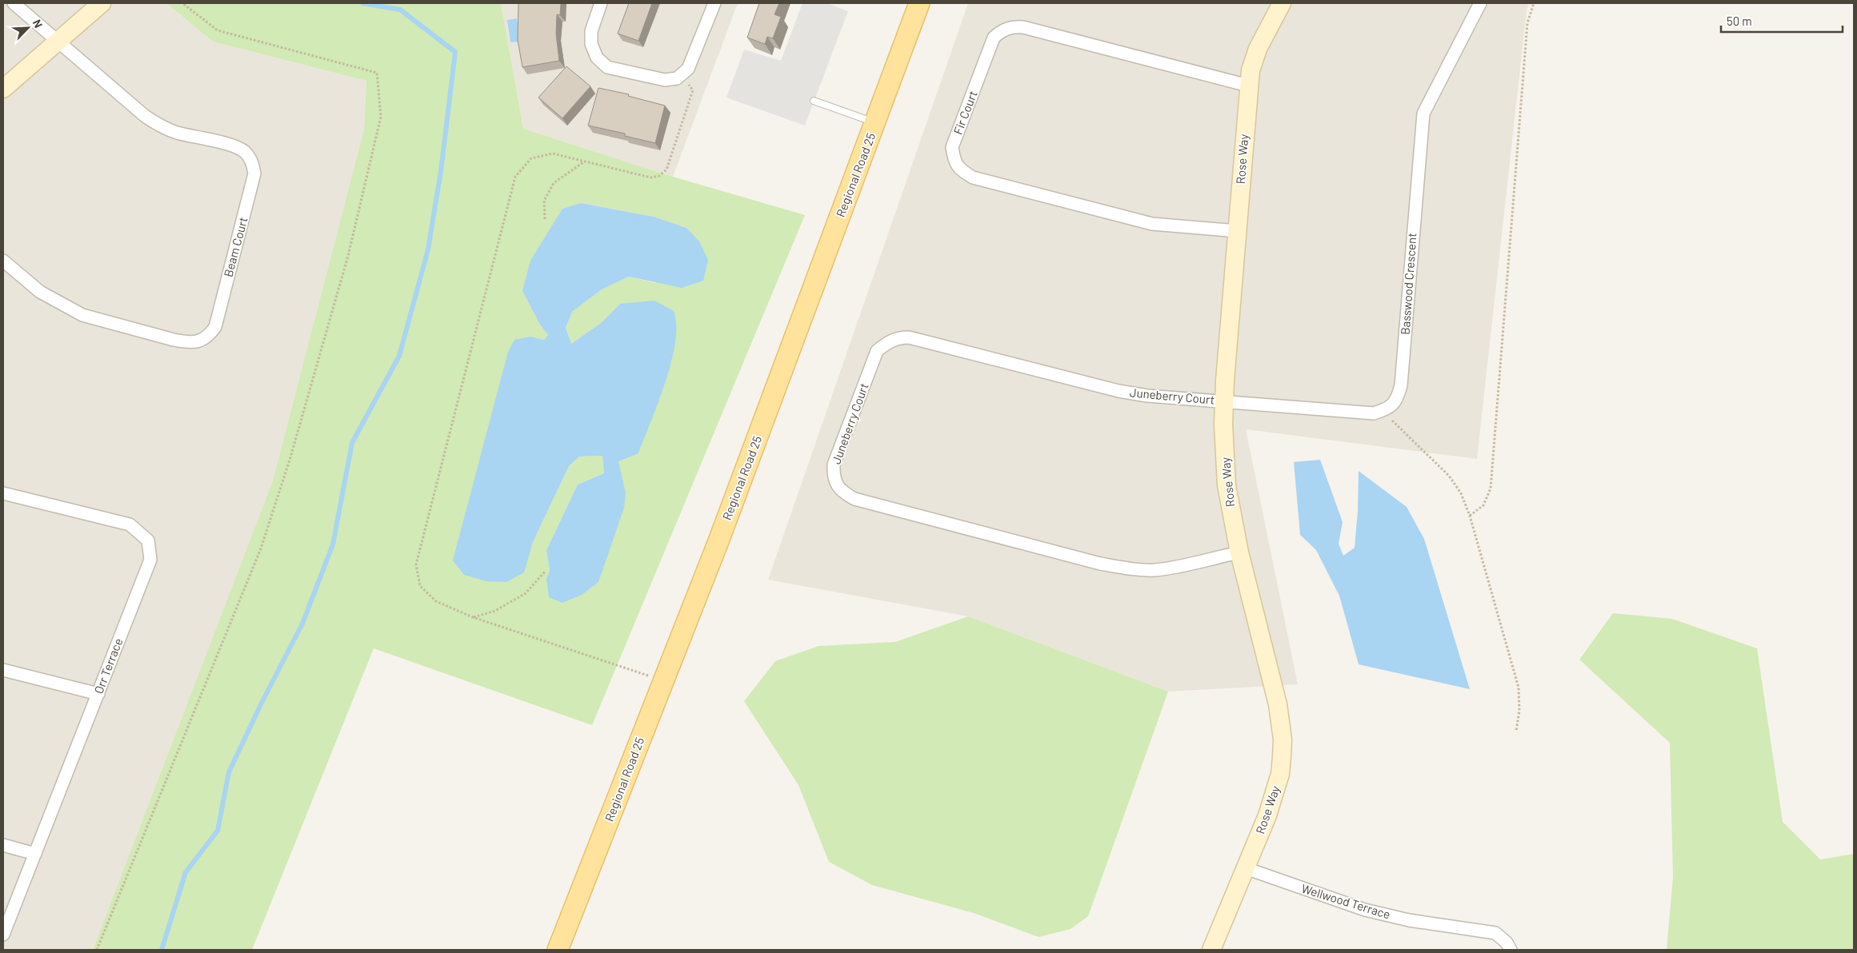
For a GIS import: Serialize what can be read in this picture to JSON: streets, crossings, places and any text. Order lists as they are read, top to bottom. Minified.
{"streets":{"main road":["Regional Road 25"],"street":["Fir Court","Rose Way","Beam Court","Basswood Crescent","Juneberry Court","Orr Terrace","Wellwood Terrace"]},"crossings":[["Fir Court","Rose Way"],["Rose Way","Juneberry Court"],["Rose Way","Wellwood Terrace"]],"scale_bar":"50 m","north":"top right"}
